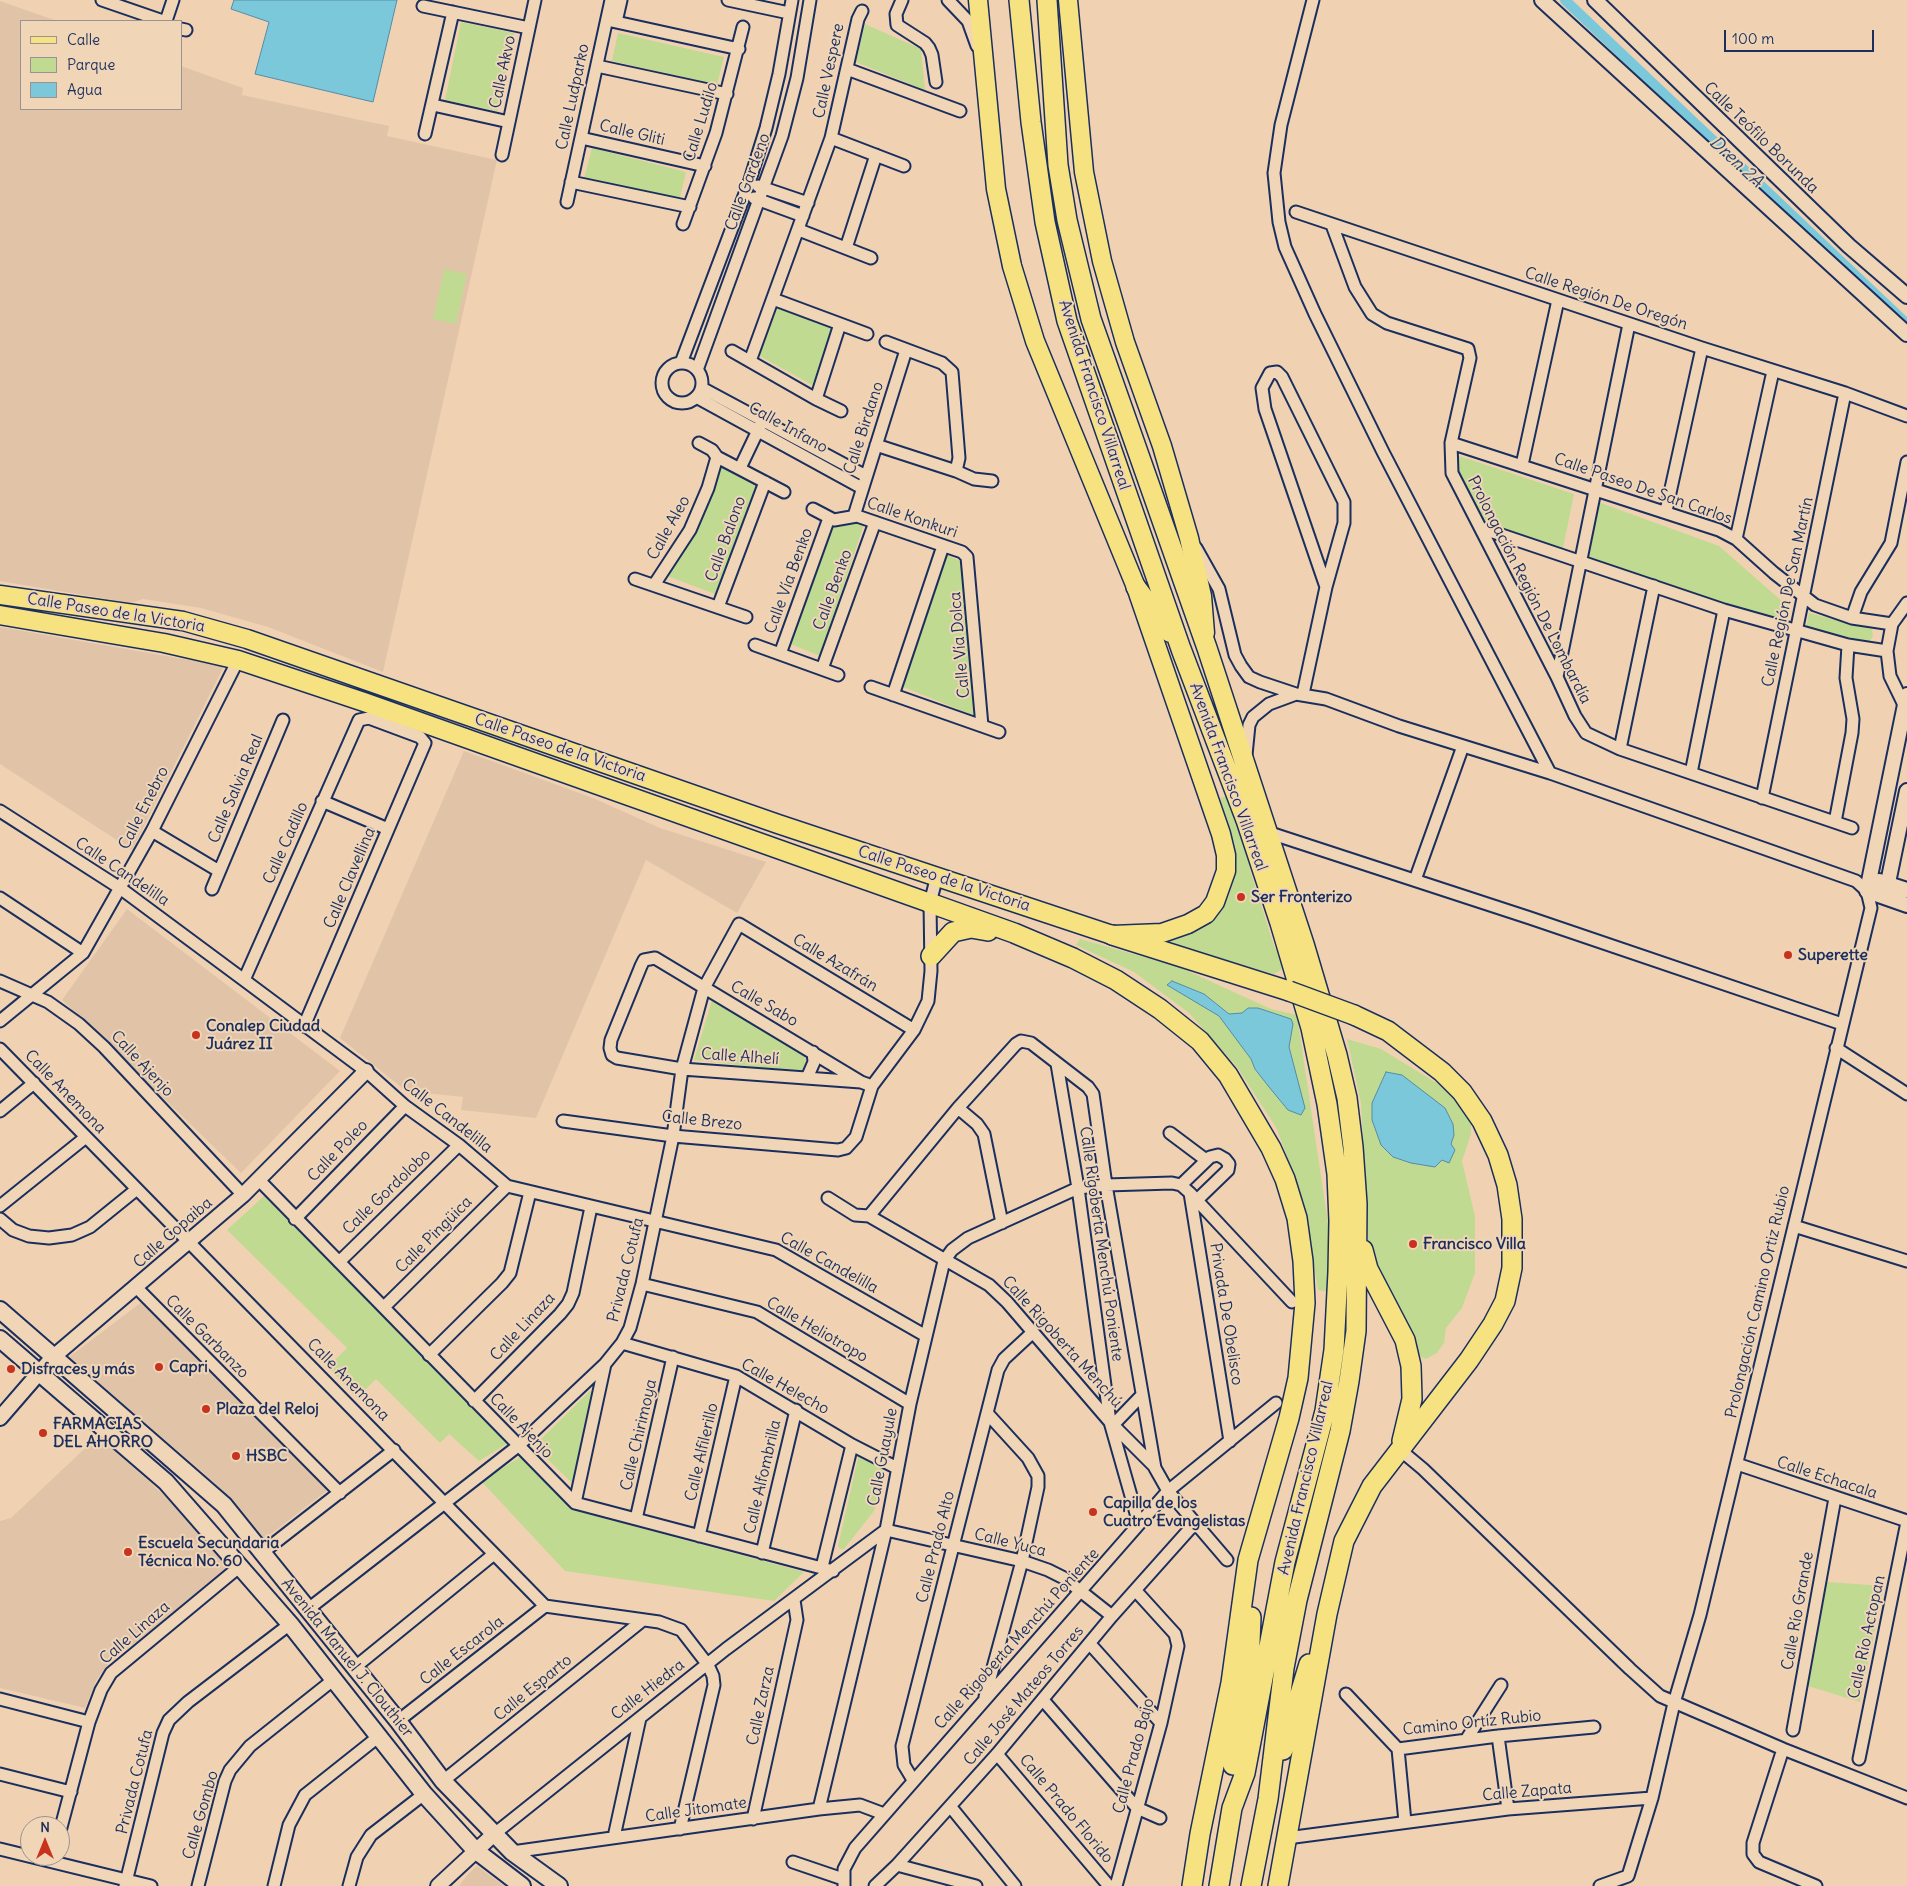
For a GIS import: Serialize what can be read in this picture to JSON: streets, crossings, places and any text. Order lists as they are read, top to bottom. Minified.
{"streets":{"highway":["Avenida Francisco Villarreal"],"main road":["Calle Paseo de la Victoria","Avenida Manuel J. Clouthier"],"street":["Calle Vespere","Calle Akvo","Calle Ludparko","Calle Ludilo","Calle Gliti","Calle Teófilo Borunda","Calle Gardeno","Calle Región De Oregón","Calle Infano","Calle Birdano","Calle Paseo De San Carlos","Calle Konkuri","Calle Aleo","Calle Balono","Calle Vía Benko","Calle Benko","Prolongación Región De Lombardía","Calle Región De San Martín","Calle Vía Dolca","Calle Salvia Real","Calle Enebro","Calle Cadillo","Calle Candelilla","Calle Clavellina","Calle Azafrán","Calle Sabo","Calle Alhelí","Calle Ajenjo","Calle Anemona","Calle Brezo","Calle Poleo","Calle Gordolobo","Calle Copaiba","Calle Pingüica","Calle Rigoberta Menchú Poniente","Privada Cotufa","Prolongación Camino Ortiz Rubio","Privada De Obelisco","Calle Linaza","Calle Heliotropo","Calle Garbanzo","Calle Rigoberta Menchú","Calle Helecho","Calle Chirimoya","Calle Alfilerillo","Calle Guayule","Calle Alfombrilla","Calle Echacala","Calle Yuca","Calle Prado Alto","Calle Río Grande","Calle Río Actopan","Calle Escarola","Calle Esparto","Calle Hiedra","Calle José Mateos Torres","Calle Zarza","Camino Ortíz Rubio","Calle Prado Bajo","Calle Zapata","Calle Prado Florido","Calle Jitomate","Calle Gombo"]},"crossings":[["Calle Ludparko","Calle Gliti"],["Calle Ludilo","Calle Gliti"],["Calle Gardeno","Calle Infano"],["Calle Región De Oregón","Prolongación Región De Lombardía"],["Calle Región De Oregón","Calle Región De San Martín"],["Calle Infano","Calle Birdano"],["Calle Birdano","Calle Konkuri"],["Calle Paseo De San Carlos","Prolongación Región De Lombardía"],["Calle Paseo De San Carlos","Calle Región De San Martín"],["Calle Konkuri","Calle Vía Benko"],["Calle Konkuri","Calle Benko"],["Calle Konkuri","Calle Vía Dolca"],["Calle Aleo","Calle Balono"],["Calle Vía Benko","Calle Benko"],["Prolongación Región De Lombardía","Calle Región De San Martín"],["Calle Paseo de la Victoria","Calle Enebro"],["Calle Salvia Real","Calle Enebro"],["Calle Enebro","Calle Candelilla"],["Calle Enebro","Calle Ajenjo"],["Calle Cadillo","Calle Candelilla"],["Calle Cadillo","Calle Clavellina"],["Calle Candelilla","Calle Clavellina"],["Calle Candelilla","Calle Poleo"],["Calle Candelilla","Calle Gordolobo"],["Calle Candelilla","Calle Copaiba"],["Calle Candelilla","Calle Pingüica"],["Calle Candelilla","Privada Cotufa"],["Calle Candelilla","Calle Linaza"],["Calle Candelilla","Calle Guayule"],["Calle Azafrán","Privada Cotufa"],["Calle Sabo","Calle Alhelí"],["Calle Sabo","Calle Brezo"],["Calle Sabo","Privada Cotufa"],["Calle Alhelí","Calle Brezo"],["Calle Alhelí","Privada Cotufa"],["Calle Ajenjo","Calle Poleo"],["Calle Ajenjo","Calle Gordolobo"],["Calle Ajenjo","Calle Copaiba"],["Calle Ajenjo","Calle Pingüica"],["Calle Ajenjo","Privada Cotufa"],["Calle Ajenjo","Calle Linaza"],["Calle Anemona","Calle Copaiba"],["Calle Anemona","Privada Cotufa"],["Calle Anemona","Calle Escarola"],["Calle Brezo","Privada Cotufa"],["Calle Copaiba","Calle Garbanzo"],["Calle Copaiba","Avenida Manuel J. Clouthier"],["Calle Rigoberta Menchú Poniente","Calle Rigoberta Menchú"],["Calle Rigoberta Menchú Poniente","Calle Guayule"],["Calle Rigoberta Menchú Poniente","Calle Yuca"],["Calle Rigoberta Menchú Poniente","Calle Prado Alto"],["Calle Rigoberta Menchú Poniente","Calle José Mateos Torres"],["Calle Rigoberta Menchú Poniente","Calle Jitomate"],["Privada Cotufa","Calle Heliotropo"],["Privada Cotufa","Calle Helecho"],["Privada Cotufa","Avenida Manuel J. Clouthier"],["Prolongación Camino Ortiz Rubio","Calle Echacala"],["Calle Linaza","Avenida Manuel J. Clouthier"],["Calle Heliotropo","Calle Guayule"],["Calle Rigoberta Menchú","Calle Guayule"],["Calle Rigoberta Menchú","Calle Prado Alto"],["Calle Helecho","Calle Chirimoya"],["Calle Helecho","Calle Alfilerillo"],["Calle Helecho","Calle Guayule"],["Calle Helecho","Calle Alfombrilla"],["Calle Guayule","Calle Yuca"],["Calle Guayule","Calle Hiedra"],["Calle Guayule","Calle Jitomate"],["Calle Echacala","Calle Río Grande"],["Calle Echacala","Calle Río Actopan"],["Calle Yuca","Calle Prado Alto"],["Calle Yuca","Calle Hiedra"],["Calle Yuca","Calle José Mateos Torres"],["Calle Escarola","Avenida Manuel J. Clouthier"],["Avenida Manuel J. Clouthier","Calle Esparto"],["Avenida Manuel J. Clouthier","Calle Hiedra"],["Avenida Manuel J. Clouthier","Calle Jitomate"],["Avenida Manuel J. Clouthier","Calle Gombo"],["Calle Hiedra","Calle Zarza"],["Calle José Mateos Torres","Calle Prado Bajo"],["Calle José Mateos Torres","Calle Prado Florido"],["Calle Zarza","Calle Jitomate"]],"water":["Dren 2A"],"places":["Ser Fronterizo","Superette","Conalep Ciudad Juárez II","Francisco Villa","Capri","Disfraces y más","Plaza del Reloj","FARMACIAS DEL AHORRO","HSBC","Capilla de los Cuatro Evangelistas","Escuela Secundaria Técnica No. 60"],"legend":["Calle","Parque","Agua"],"scale_bar":"100 m","north":"top"}
